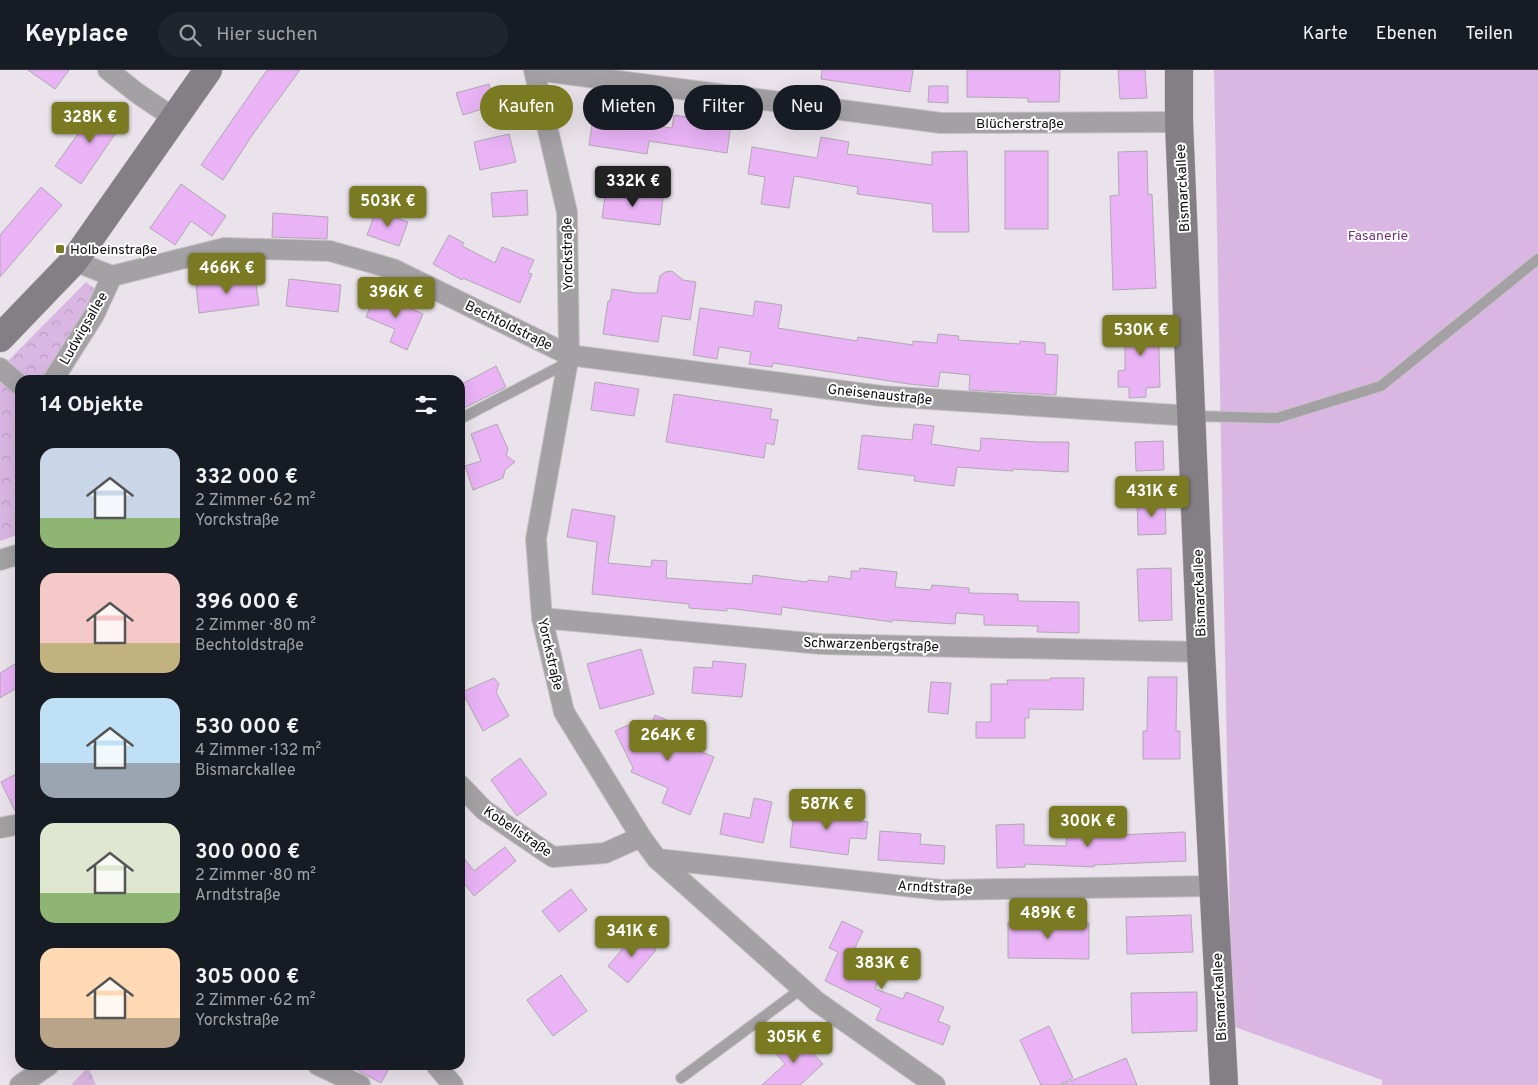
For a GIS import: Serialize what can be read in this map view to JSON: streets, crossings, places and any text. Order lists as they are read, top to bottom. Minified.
{"streets":{"street":["Blücherstraße","Bismarckallee","Yorckstraße","Bechtoldstraße","Ludwigsallee","Gneisenaustraße","Schwarzenbergstraße","Kobellstraße","Arndtstraße"]},"crossings":[["Blücherstraße","Bismarckallee"],["Blücherstraße","Yorckstraße"],["Bismarckallee","Gneisenaustraße"],["Bismarckallee","Schwarzenbergstraße"],["Bismarckallee","Arndtstraße"],["Yorckstraße","Bechtoldstraße"],["Yorckstraße","Gneisenaustraße"],["Yorckstraße","Schwarzenbergstraße"],["Yorckstraße","Kobellstraße"],["Yorckstraße","Arndtstraße"],["Bechtoldstraße","Ludwigsallee"],["Bechtoldstraße","Gneisenaustraße"]],"parks":["Fasanerie"],"places":{"transit":["Holbeinstraße"]},"page":{"header":"Keyplace","search":"Hier suchen","nav":["Karte","Ebenen","Teilen"],"chip":["Kaufen","Mieten","Filter","Neu"],"price":["328K €","332K €","503K €","466K €","396K €","530K €","431K €","264K €","587K €","300K €","489K €","341K €","383K €","305K €"],"heading":"14 Objekte","list":[{"name":"332 000 €","note":"2 Zimmer · 62 m² · Yorckstraße"},{"name":"396 000 €","note":"2 Zimmer · 80 m² · Bechtoldstraße"},{"name":"530 000 €","note":"4 Zimmer · 132 m² · Bismarckallee"},{"name":"300 000 €","note":"2 Zimmer · 80 m² · Arndtstraße"},{"name":"305 000 €","note":"2 Zimmer · 62 m² · Yorckstraße"}]}}
